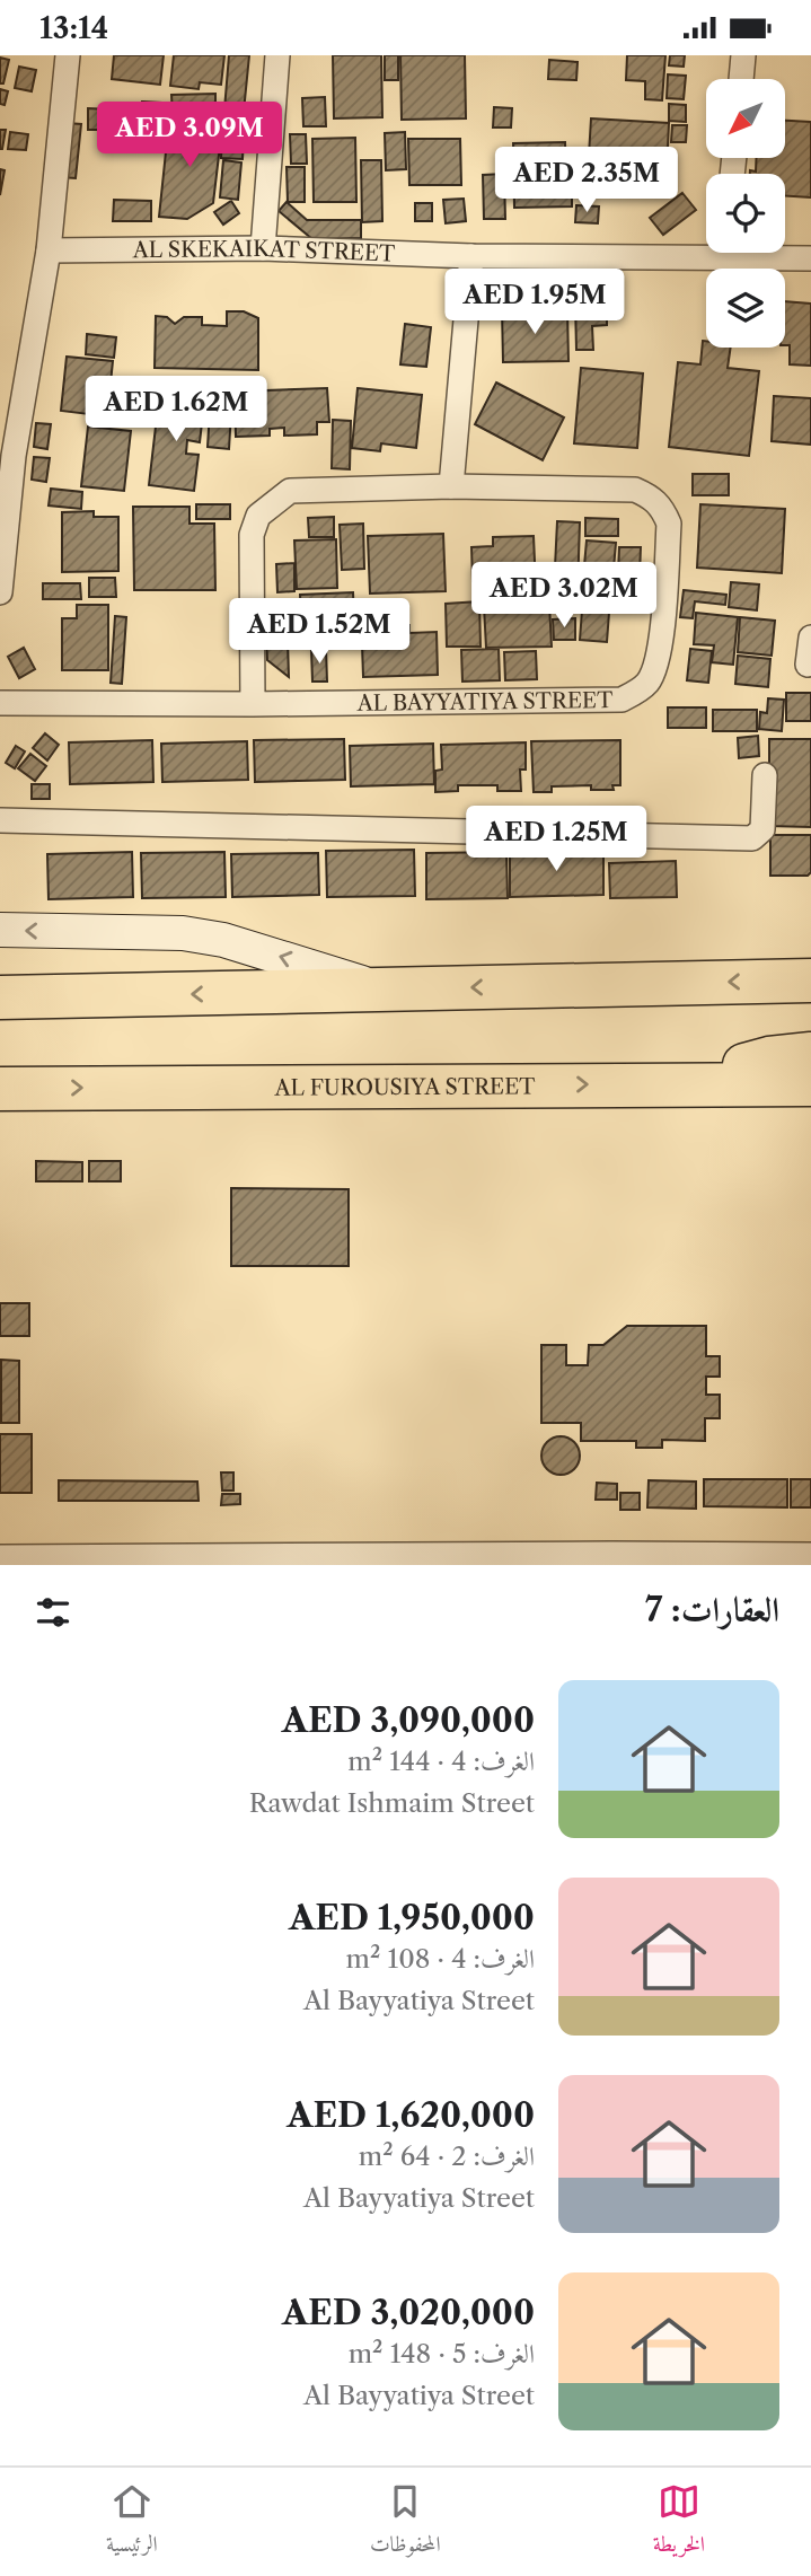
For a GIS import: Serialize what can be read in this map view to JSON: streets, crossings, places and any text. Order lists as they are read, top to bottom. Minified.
{"streets":{"highway":["AL FUROUSIYA STREET"],"street":["AL SKEKAIKAT STREET","AL BAYYATIYA STREET"]},"north":"bottom left","page":{"status":"13:14","price":["AED 3.09M","AED 2.35M","AED 1.95M","AED 1.62M","AED 3.02M","AED 1.52M","AED 1.25M"],"heading":"العقارات: 7","list":[{"name":"AED 3,090,000","note":"الغرف: 4 · 144 m² · Rawdat Ishmaim Street"},{"name":"AED 1,950,000","note":"الغرف: 4 · 108 m² · Al Bayyatiya Street"},{"name":"AED 1,620,000","note":"الغرف: 2 · 64 m² · Al Bayyatiya Street"},{"name":"AED 3,020,000","note":"الغرف: 5 · 148 m² · Al Bayyatiya Street"}],"tabs":["الخريطة","المحفوظات","الرئيسية"]}}
